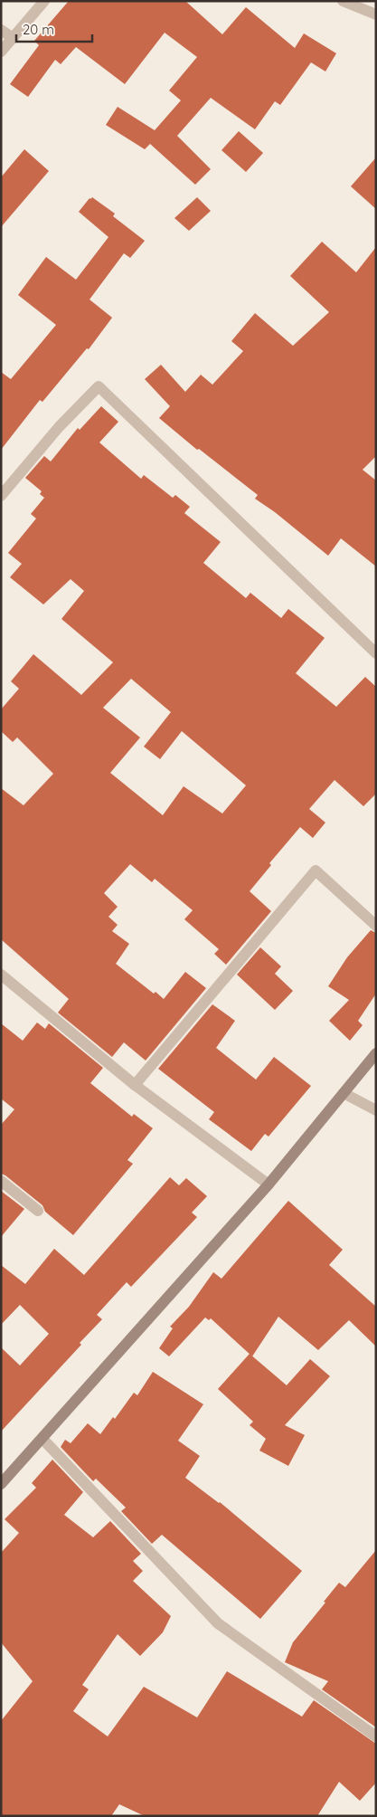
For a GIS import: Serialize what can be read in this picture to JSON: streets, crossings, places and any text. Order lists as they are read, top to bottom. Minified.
{"scale_bar":"20 m"}
